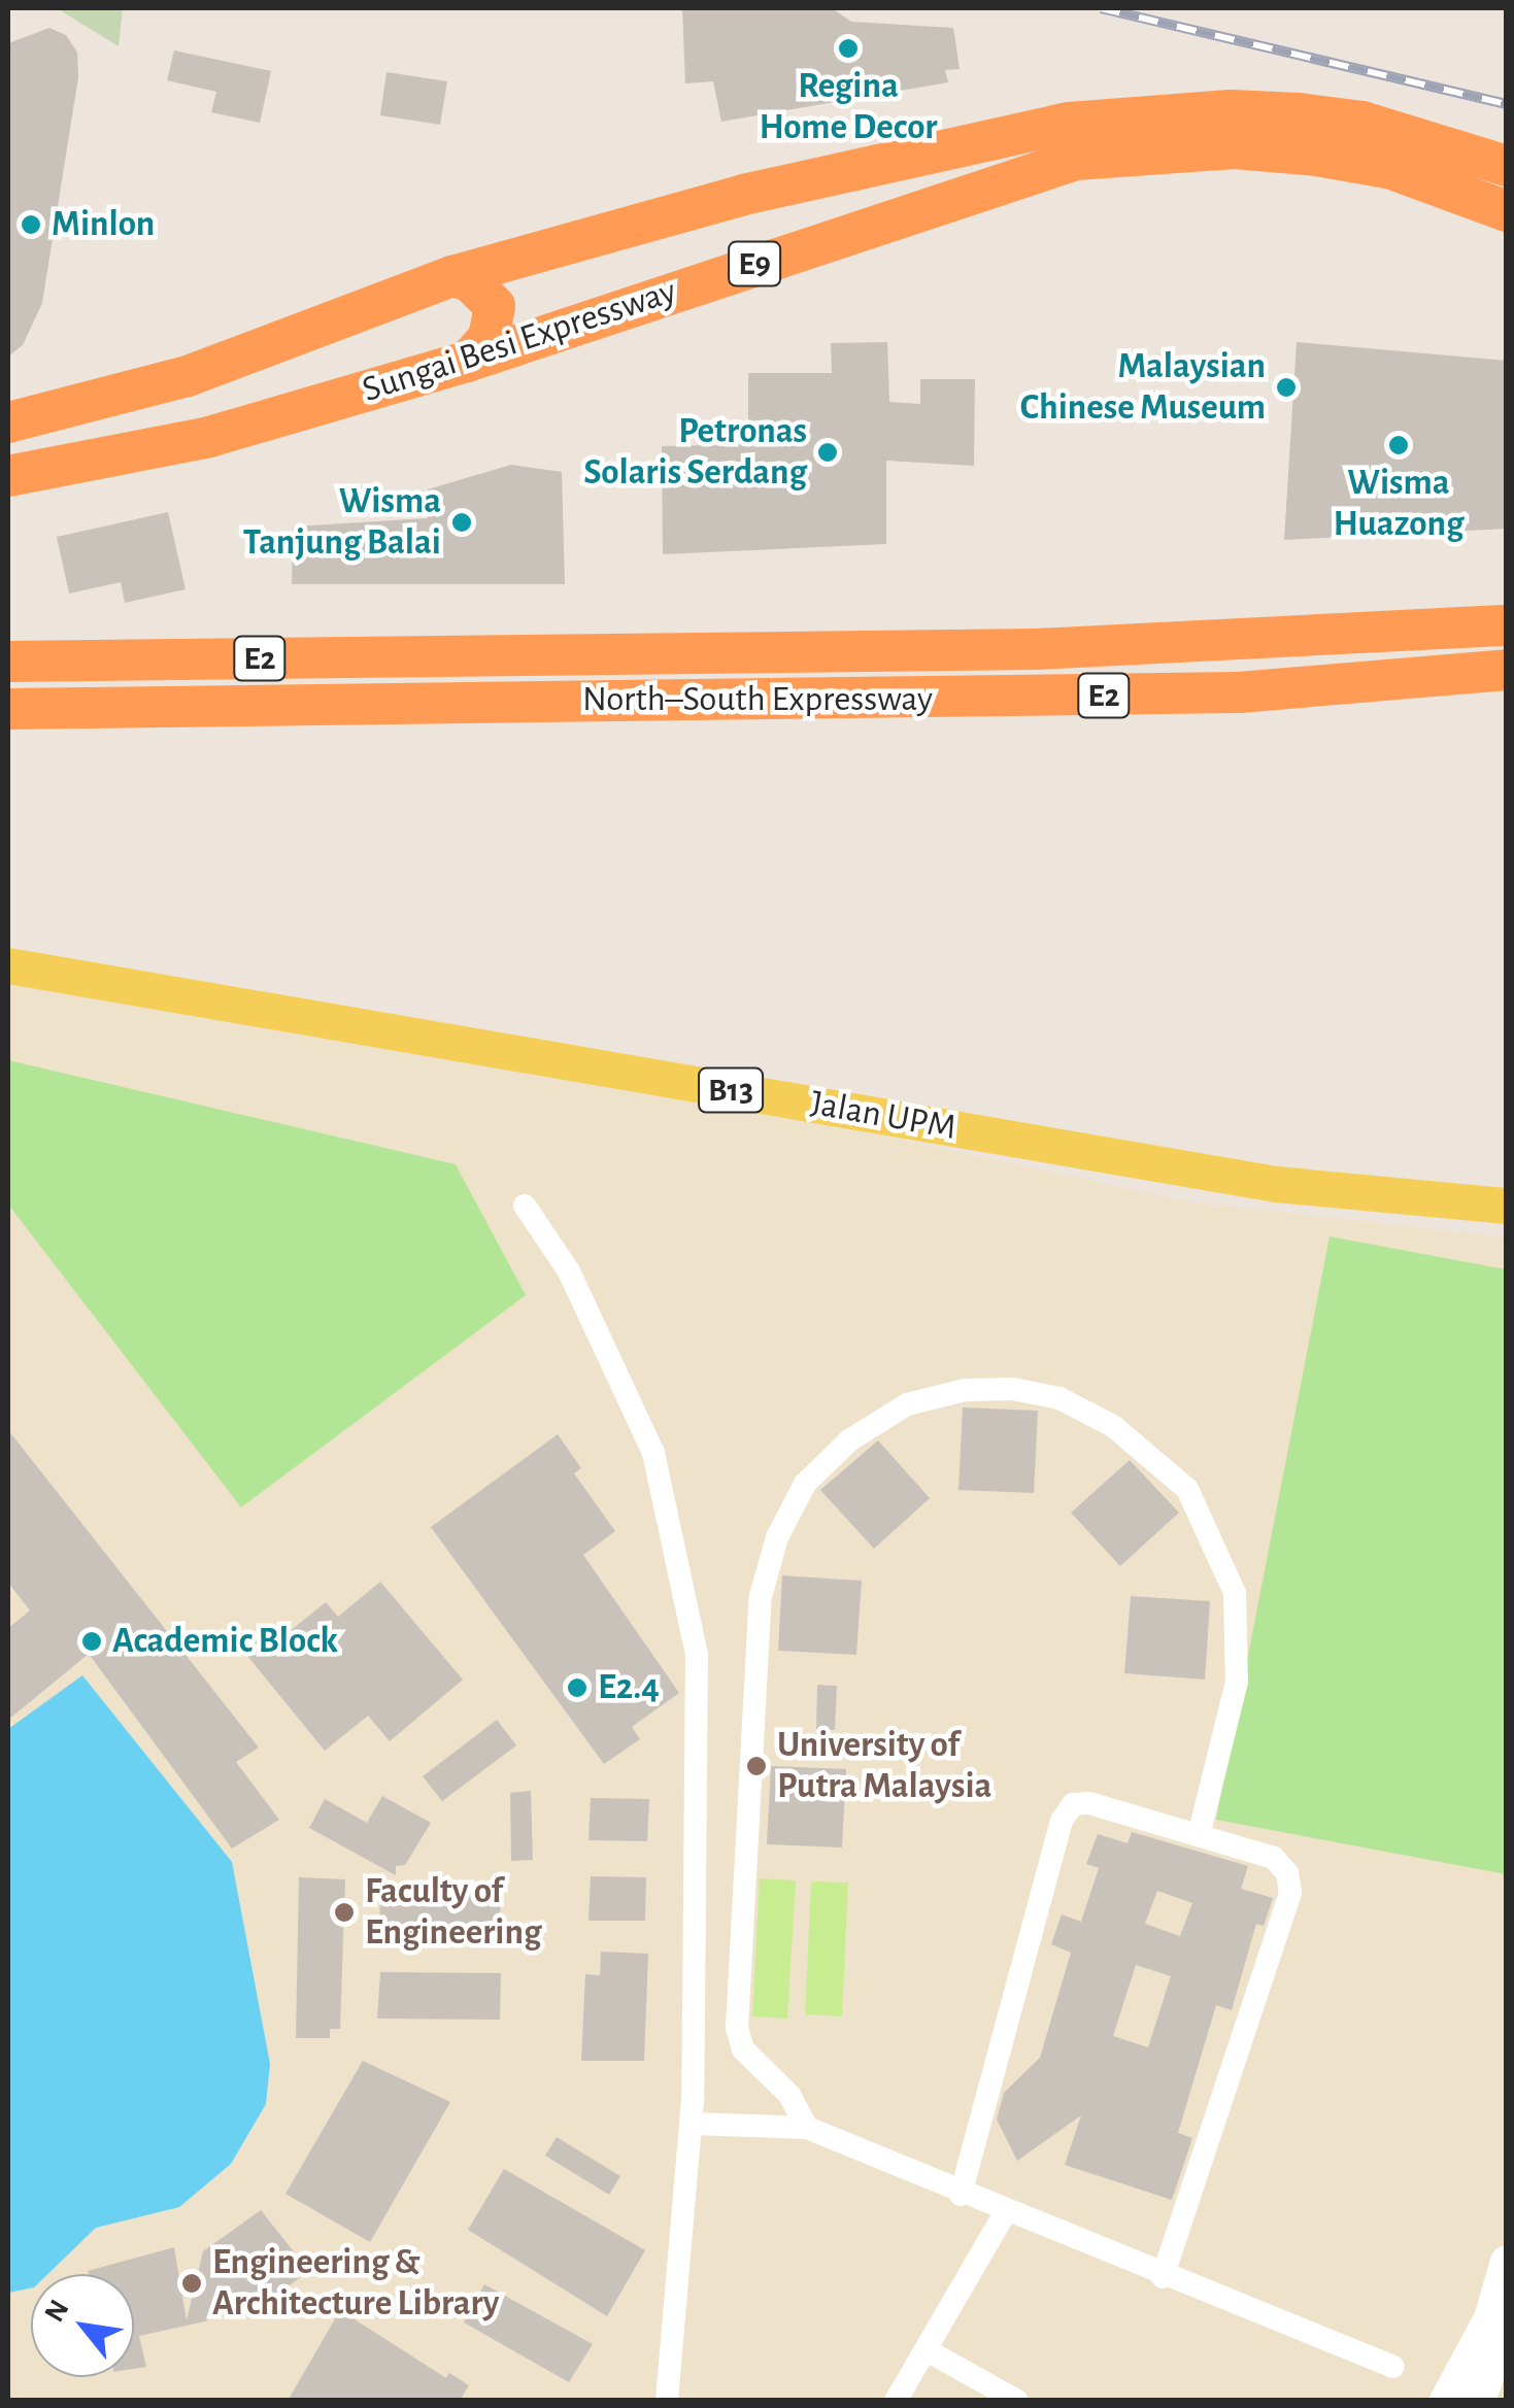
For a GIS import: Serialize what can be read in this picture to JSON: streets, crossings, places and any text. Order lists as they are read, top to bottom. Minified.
{"streets":{"highway":["E9","Sungai Besi Expressway","E2","North–South Expressway"],"main road":["B13","Jalan UPM"]},"places":["Regina Home Decor","Minlon","Malaysian Chinese Museum","Wisma Huazong","Petronas Solaris Serdang","Wisma Tanjung Balai","Academic Block","E2.4","University of Putra Malaysia","Faculty of Engineering","Engineering & Architecture Library"],"north":"top left"}
